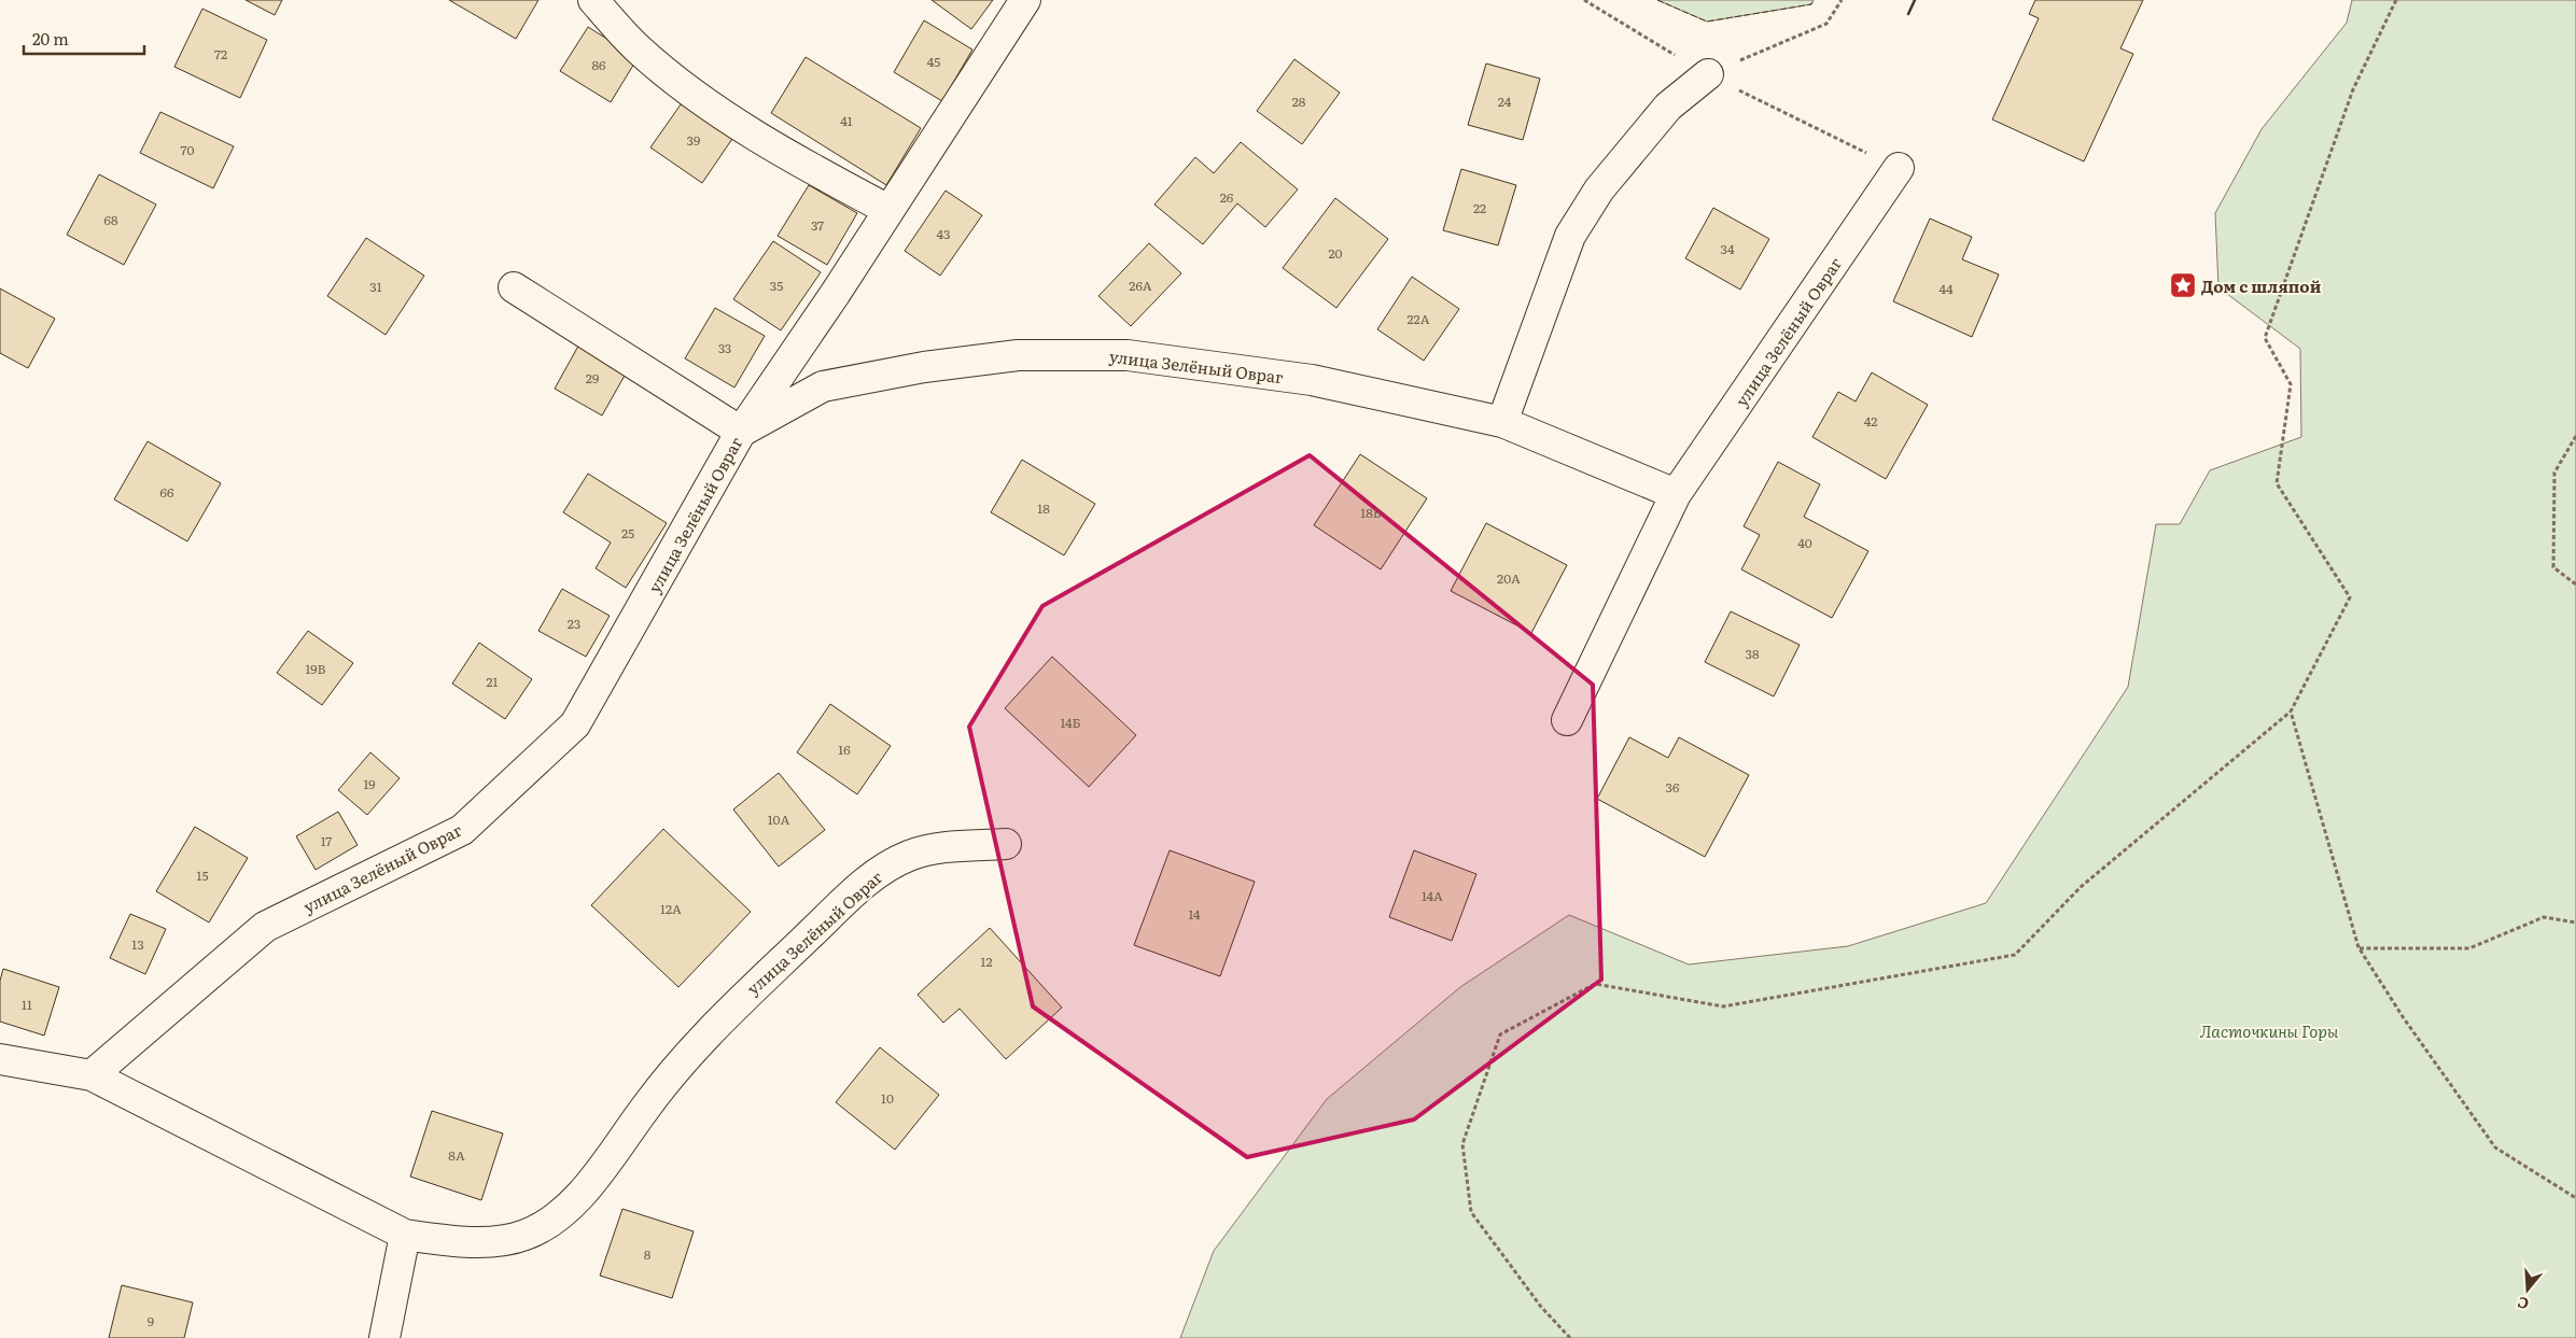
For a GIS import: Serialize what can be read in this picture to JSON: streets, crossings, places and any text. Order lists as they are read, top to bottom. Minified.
{"streets":{"street":["улица Зелёный Овраг"]},"parks":["Ласточкины Горы"],"places":{"place":["Дом с шляпой"]},"house_numbers":["72","45","86","28","24","41","39","70","26","22","68","37","43","34","20","35","26А","31","44","22А","33","29","42","66","18","18Б","25","40","20А","23","38","19В","21","14Б","16","19","36","10А","17","15","14А","12А","14","13","12","11","10","8А","8","9"],"scale_bar":"20 m","north":"bottom"}
